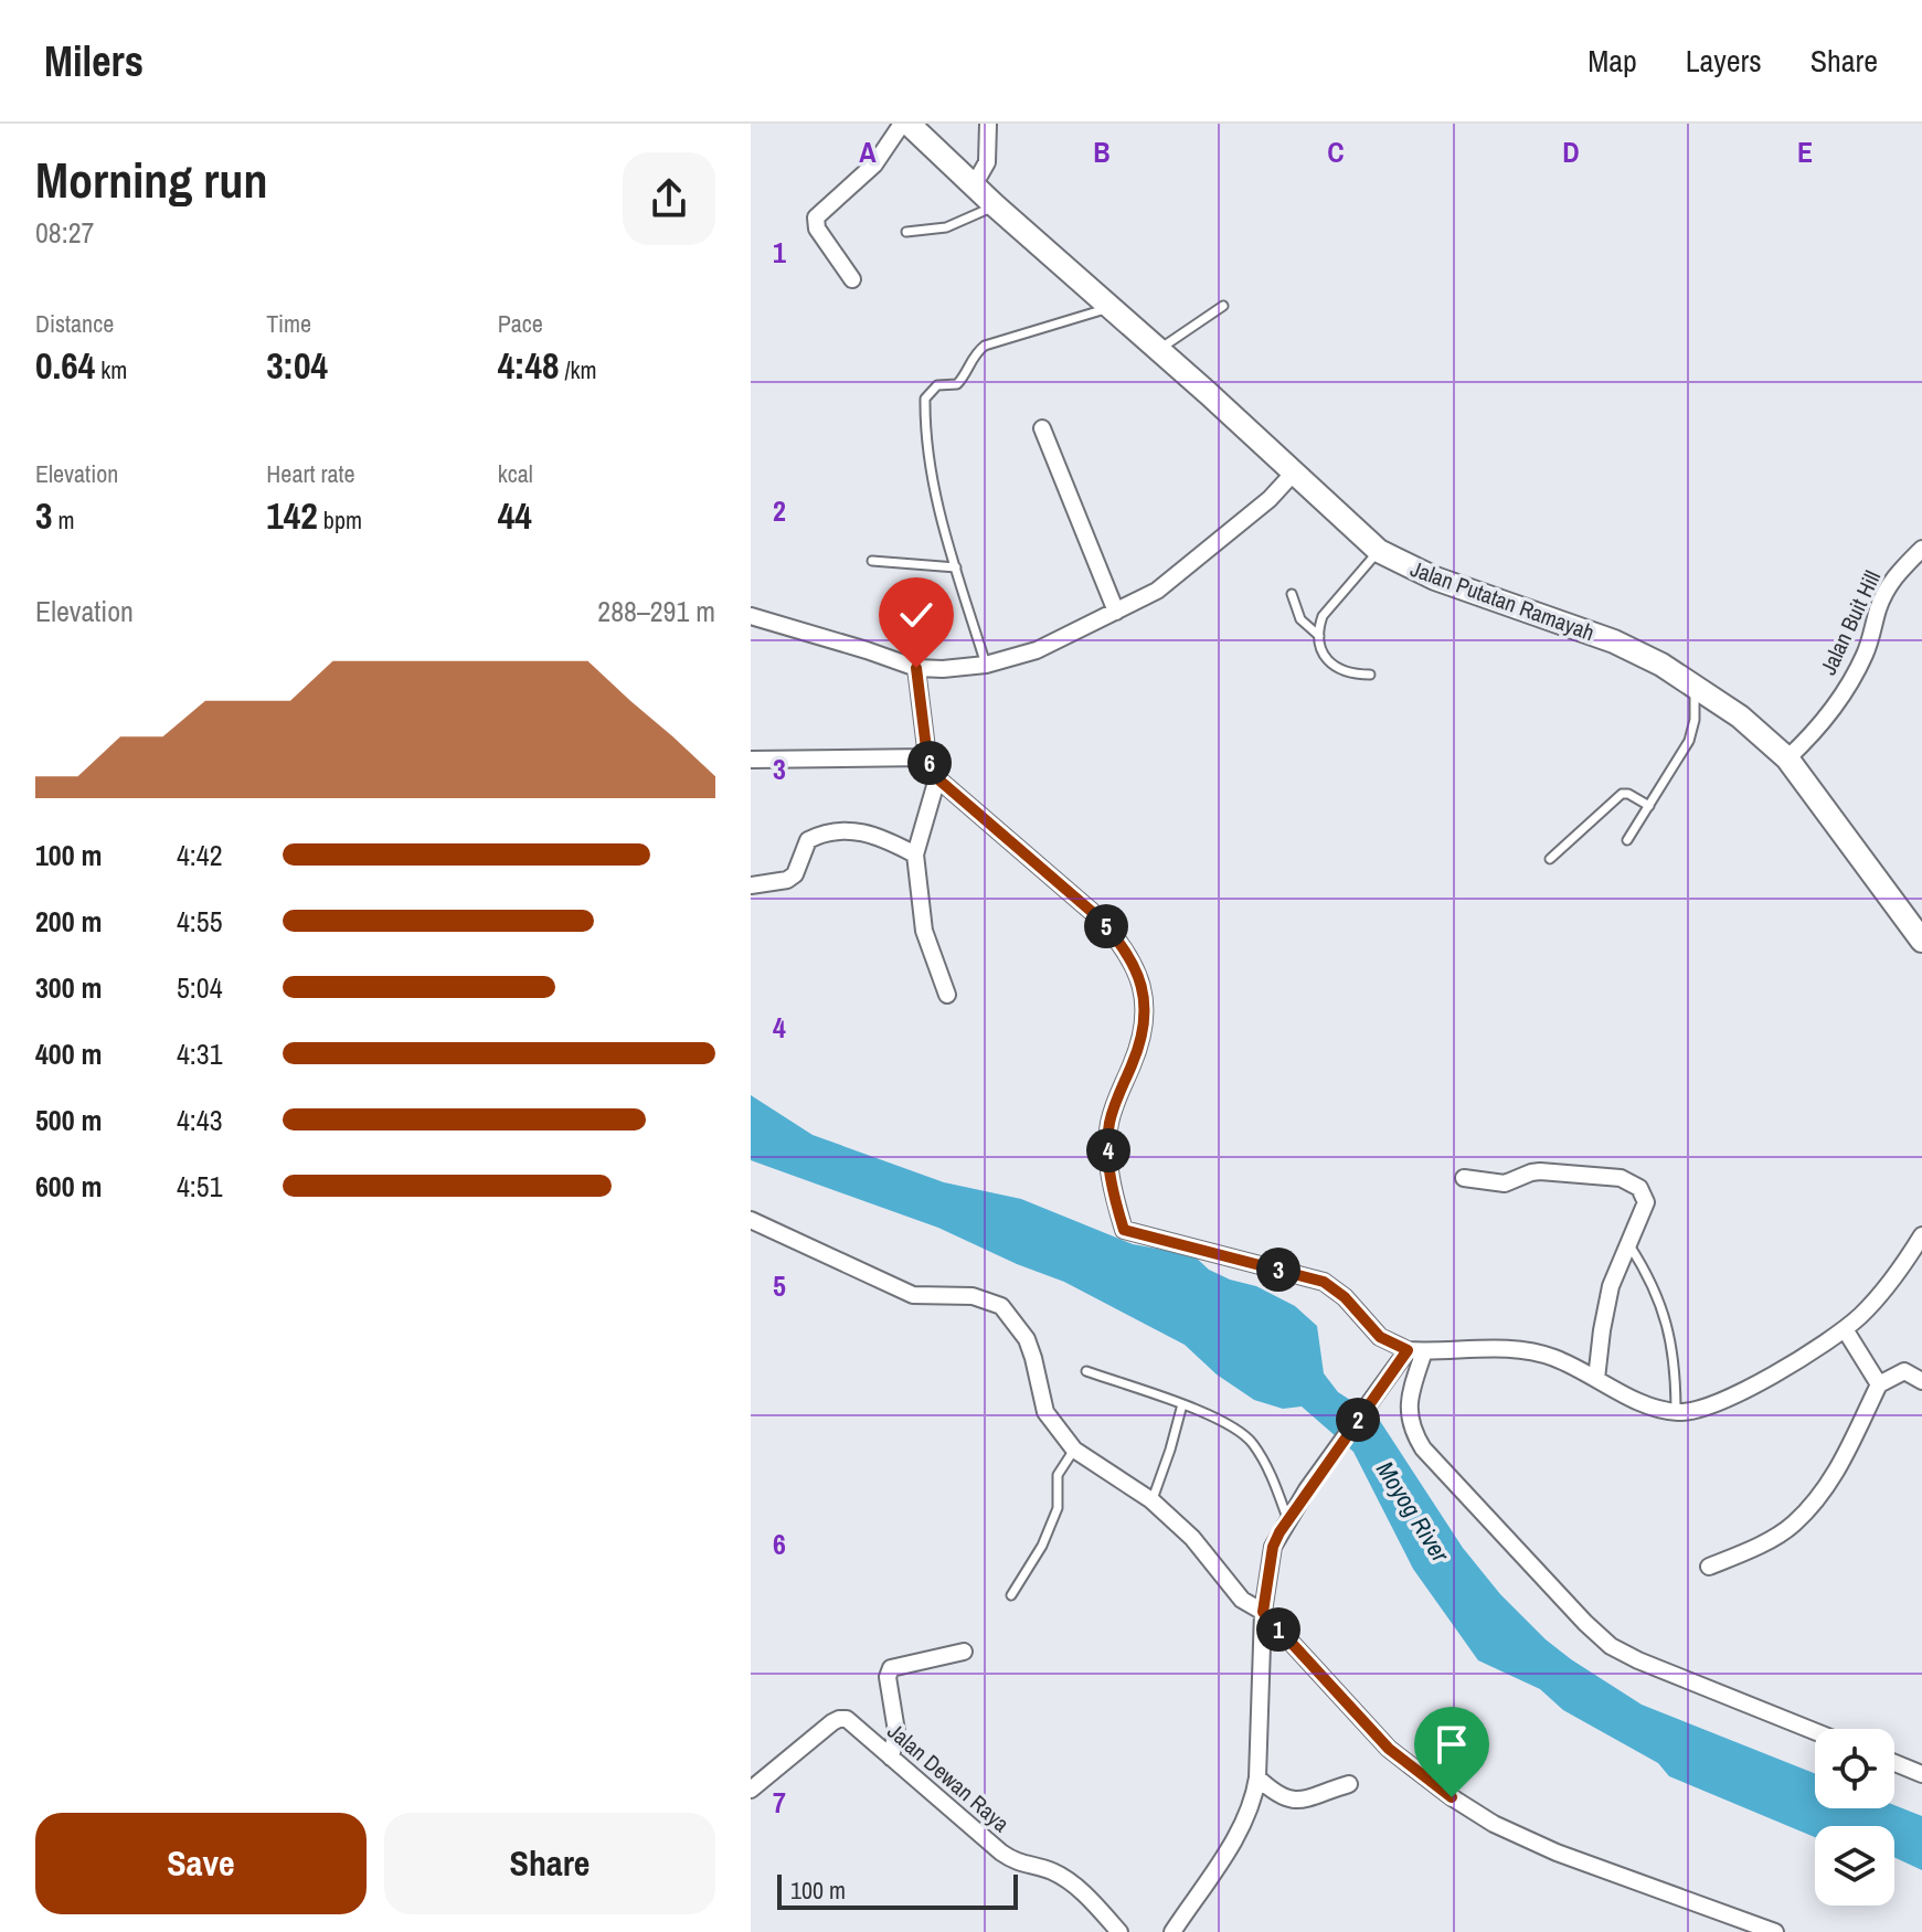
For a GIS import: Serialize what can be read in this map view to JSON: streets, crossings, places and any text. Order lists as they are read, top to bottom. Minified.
{"streets":{"main road":["Jalan Putatan Ramayah"],"street":["Jalan Buit Hill","Jalan Dewan Raya"]},"crossings":[["Jalan Putatan Ramayah","Jalan Buit Hill"]],"water":["Moyog River"],"scale_bar":"100 m","page":{"header":"Milers","nav":["Map","Layers","Share"],"heading":["Morning run","08:27"],"stats":[["Distance","0.64 km"],["Time","3:04"],["Pace","4:48 /km"],["Elevation","3 m"],["Heart rate","142 bpm"],["kcal","44"]],"chart":["Elevation","288–291 m"],"pins":["6","5","4","3","2","1"],"list":[{"name":"100 m","note":"4:42"},{"name":"200 m","note":"4:55"},{"name":"300 m","note":"5:04"},{"name":"400 m","note":"4:31"},{"name":"500 m","note":"4:43"},{"name":"600 m","note":"4:51"}],"buttons":["Save","Share"],"scale":"100 m"},"grid":{"columns":["A","B","C","D","E"],"rows":["1","2","3","4","5","6","7"]}}
